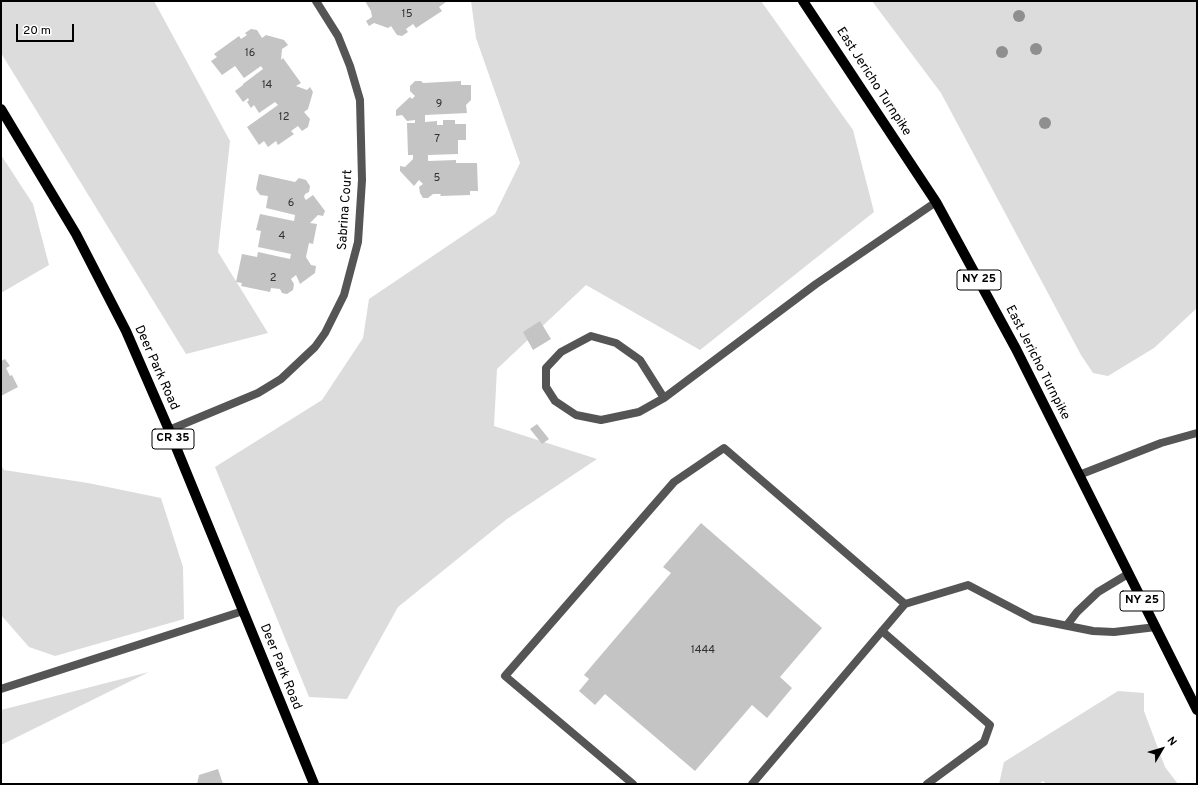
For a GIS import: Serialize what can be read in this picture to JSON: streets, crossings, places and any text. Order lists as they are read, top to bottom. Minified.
{"streets":{"main road":["East Jericho Turnpike","NY 25","Deer Park Road","CR 35"],"street":["Sabrina Court"]},"crossings":[["Sabrina Court","Deer Park Road"]],"house_numbers":["15","16","14","9","12","7","5","6","4","2","1444"],"scale_bar":"20 m","north":"top right"}
